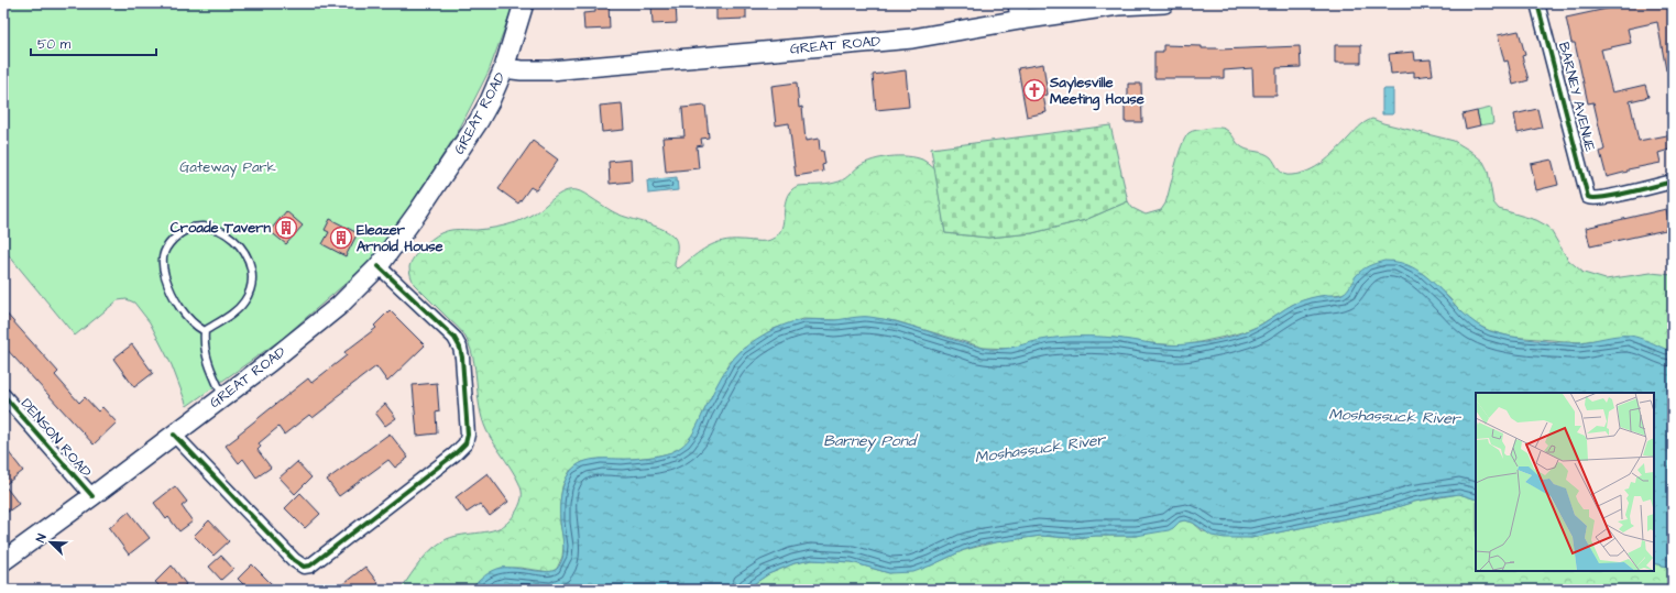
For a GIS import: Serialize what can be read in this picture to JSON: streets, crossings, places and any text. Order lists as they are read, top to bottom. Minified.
{"streets":{"main road":["GREAT ROAD"],"street":["BARNEY AVENUE","DENSON ROAD"]},"crossings":[["GREAT ROAD","DENSON ROAD"]],"water":["Moshassuck River","Barney Pond"],"parks":["Gateway Park"],"places":{"church":["Saylesville Meeting House"],"building":["Croade Tavern","Eleazer Arnold House"]},"scale_bar":"50 m","north":"top left"}
